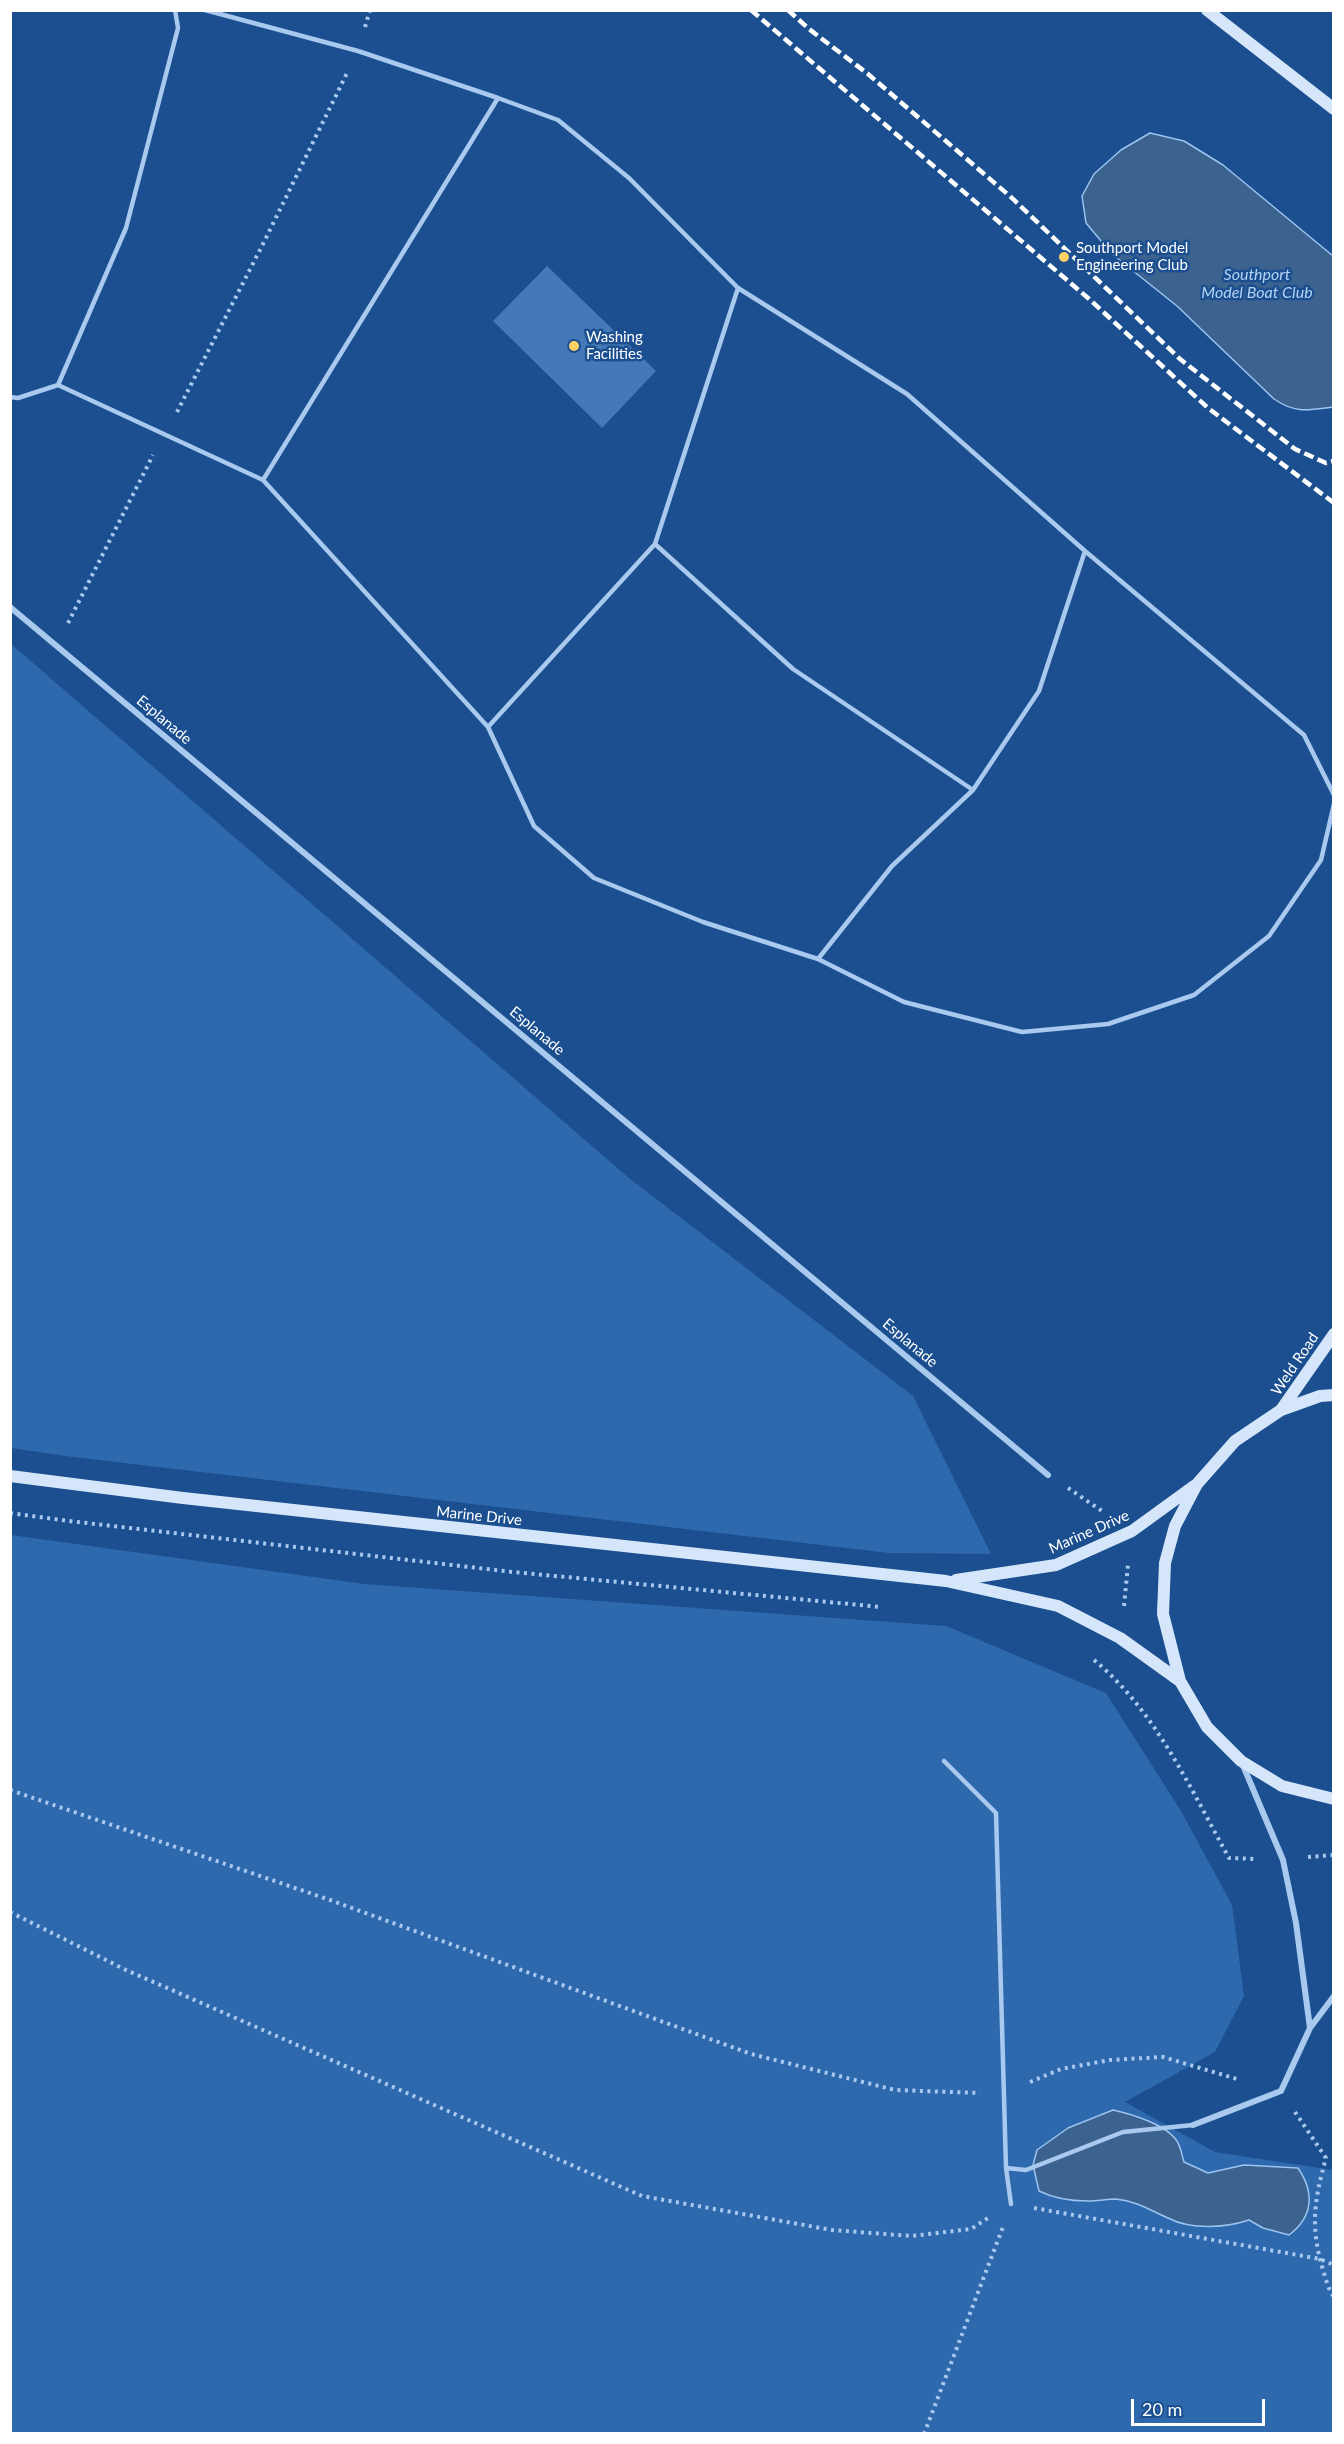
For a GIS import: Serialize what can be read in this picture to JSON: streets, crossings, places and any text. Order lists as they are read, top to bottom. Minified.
{"streets":{"street":["Esplanade","Weld Road","Marine Drive"]},"water":["Southport Model Boat Club"],"places":["Southport Model Engineering Club","Washing Facilities"],"scale_bar":"20 m"}
